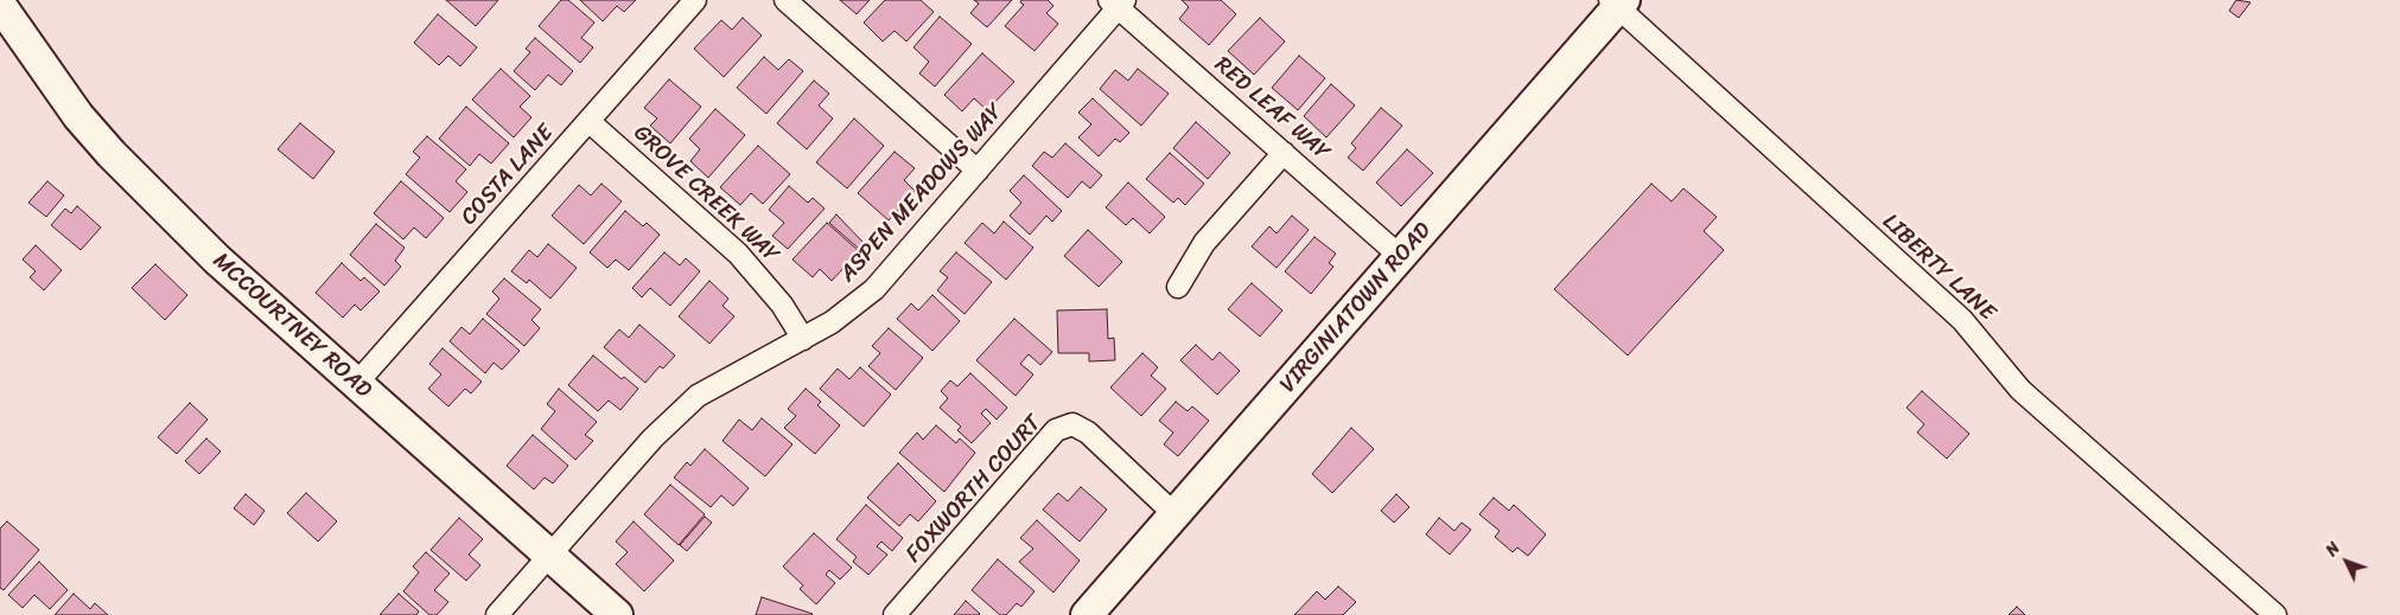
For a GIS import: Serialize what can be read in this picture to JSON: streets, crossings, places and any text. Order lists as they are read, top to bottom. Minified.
{"streets":{"street":["RED LEAF WAY","COSTA LANE","ASPEN MEADOWS WAY","GROVE CREEK WAY","LIBERTY LANE","VIRGINIATOWN ROAD","MCCOURTNEY ROAD","FOXWORTH COURT"]},"crossings":[["RED LEAF WAY","ASPEN MEADOWS WAY"],["RED LEAF WAY","VIRGINIATOWN ROAD"],["COSTA LANE","GROVE CREEK WAY"],["COSTA LANE","MCCOURTNEY ROAD"],["ASPEN MEADOWS WAY","GROVE CREEK WAY"],["ASPEN MEADOWS WAY","MCCOURTNEY ROAD"],["LIBERTY LANE","VIRGINIATOWN ROAD"],["VIRGINIATOWN ROAD","FOXWORTH COURT"]],"north":"top left"}
